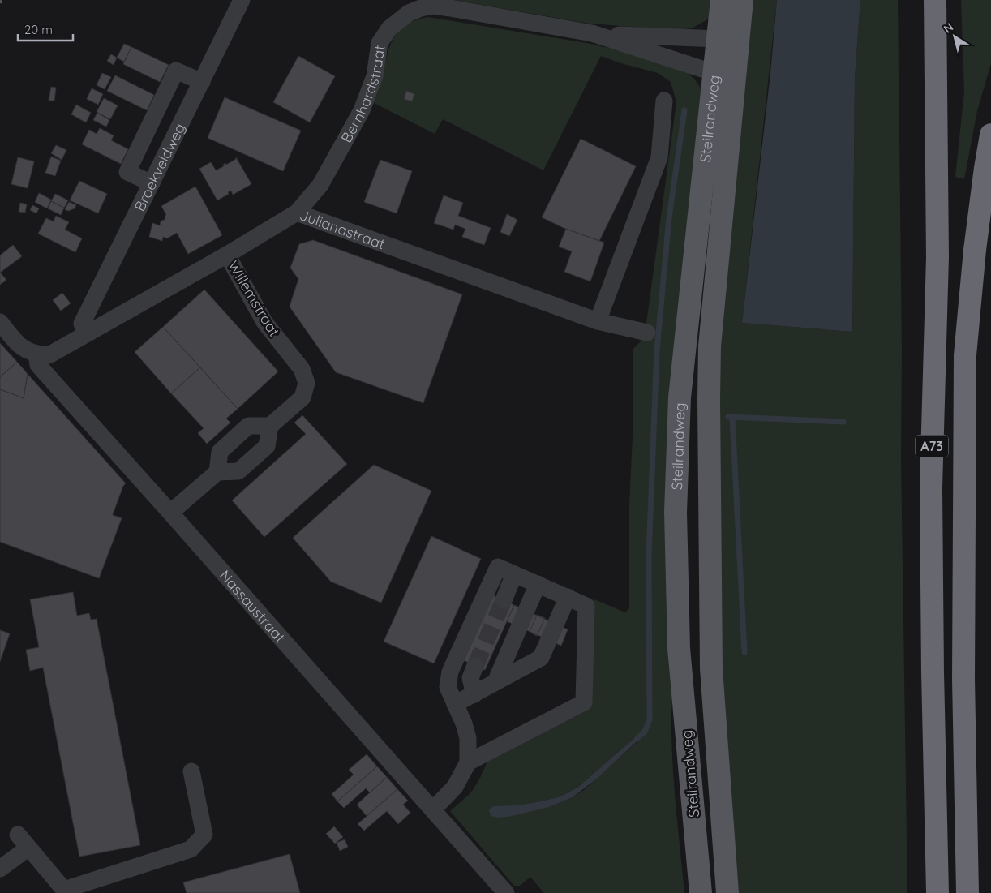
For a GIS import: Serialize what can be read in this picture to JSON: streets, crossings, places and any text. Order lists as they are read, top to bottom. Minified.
{"streets":{"highway":["A73"],"main road":["Steilrandweg"],"street":["Bernhardstraat","Broekveldweg","Julianastraat","Willemstraat","Nassaustraat"]},"crossings":[["Bernhardstraat","Steilrandweg"],["Bernhardstraat","Julianastraat"],["Broekveldweg","Julianastraat"],["Julianastraat","Willemstraat"],["Julianastraat","Nassaustraat"]],"scale_bar":"20 m","north":"top left"}
